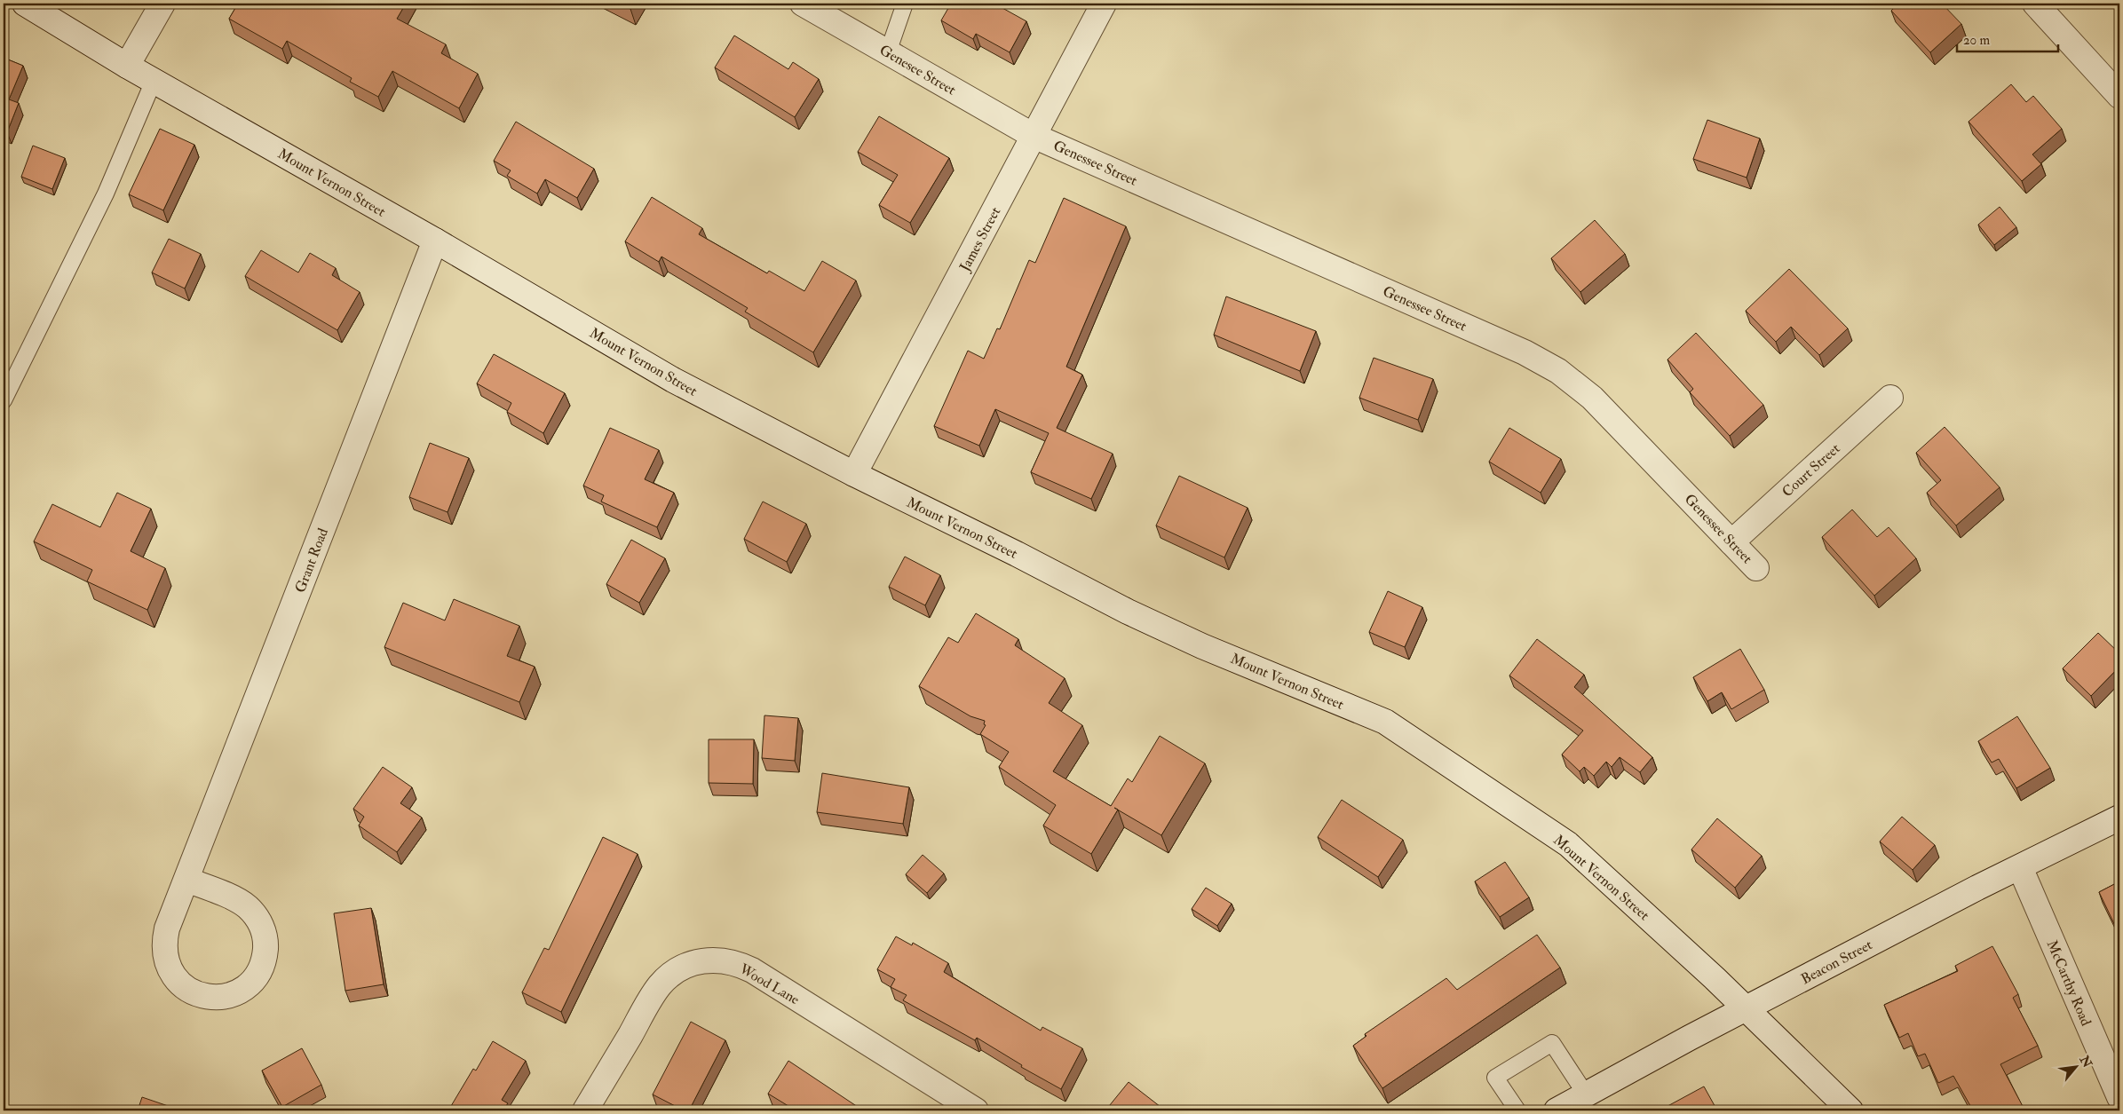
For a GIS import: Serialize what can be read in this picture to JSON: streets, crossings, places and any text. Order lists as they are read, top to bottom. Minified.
{"streets":{"street":["Genesee Street","Genessee Street","Mount Vernon Street","James Street","Court Street","Grant Road","Beacon Street","McCarthy Road","Wood Lane"]},"crossings":[["Genesee Street","Genessee Street"],["Genesee Street","James Street"],["Genessee Street","James Street"],["Genessee Street","Court Street"],["Mount Vernon Street","James Street"],["Mount Vernon Street","Grant Road"],["Mount Vernon Street","Beacon Street"],["Beacon Street","McCarthy Road"]],"scale_bar":"20 m","north":"top right"}
